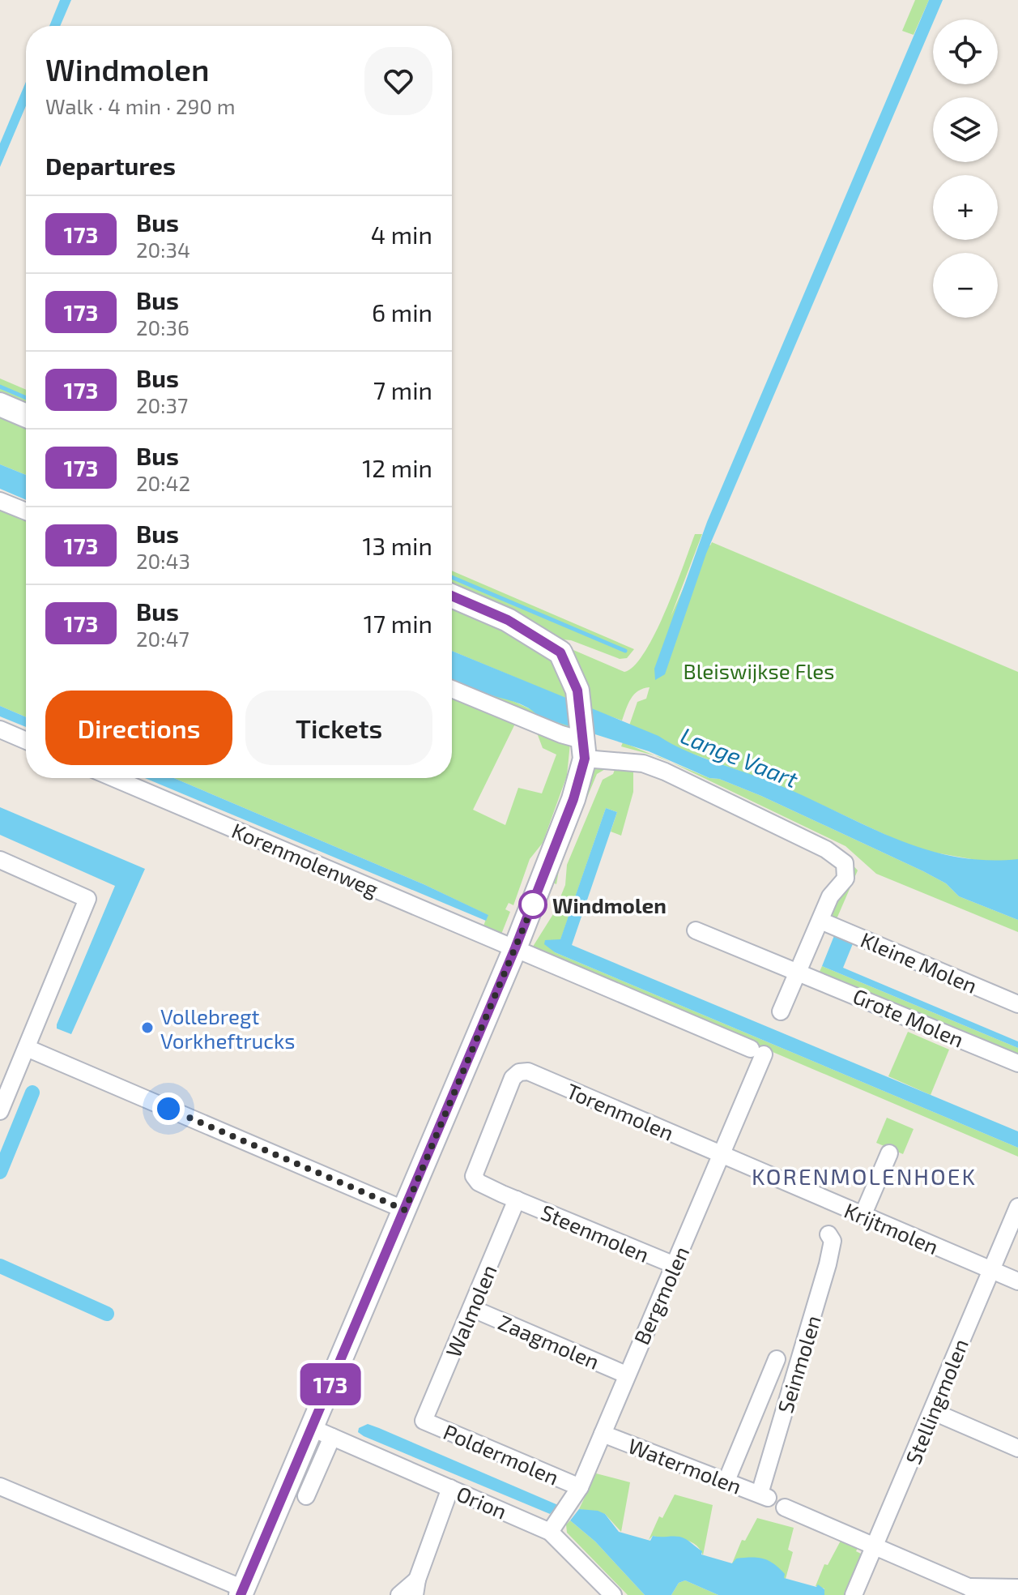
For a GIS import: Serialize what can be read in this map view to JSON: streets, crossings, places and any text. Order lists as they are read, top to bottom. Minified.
{"streets":{"street":["Korenmolenweg","Kleine Molen","Grote Molen","Torenmolen","Krijtmolen","Steenmolen","Bergmolen","Walmolen","Zaagmolen","Seinmolen","Stellingmolen","Poldermolen","Watermolen","Orion"]},"crossings":[["Korenmolenweg","Bergmolen"],["Torenmolen","Krijtmolen"],["Torenmolen","Steenmolen"],["Torenmolen","Bergmolen"],["Krijtmolen","Bergmolen"],["Krijtmolen","Stellingmolen"],["Steenmolen","Bergmolen"],["Steenmolen","Walmolen"],["Bergmolen","Zaagmolen"],["Bergmolen","Poldermolen"],["Bergmolen","Watermolen"],["Bergmolen","Orion"],["Walmolen","Zaagmolen"],["Walmolen","Poldermolen"],["Seinmolen","Watermolen"]],"districts":["KORENMOLENHOEK"],"water":["Lange Vaart"],"parks":["Bleiswijkse Fles"],"places":["Windmolen","Vollebregt Vorkheftrucks"],"lines":["bus line 173"],"page":{"on_map":"173","map_buttons":["+","−"],"heading":[["Windmolen","Walk · 4 min · 290 m"],"Departures"],"list":[{"mark":"173","name":"Bus","note":"20:34","value":"4 min"},{"mark":"173","name":"Bus","note":"20:36","value":"6 min"},{"mark":"173","name":"Bus","note":"20:37","value":"7 min"},{"mark":"173","name":"Bus","note":"20:42","value":"12 min"},{"mark":"173","name":"Bus","note":"20:43","value":"13 min"},{"mark":"173","name":"Bus","note":"20:47","value":"17 min"}],"buttons":["Directions","Tickets"]}}
